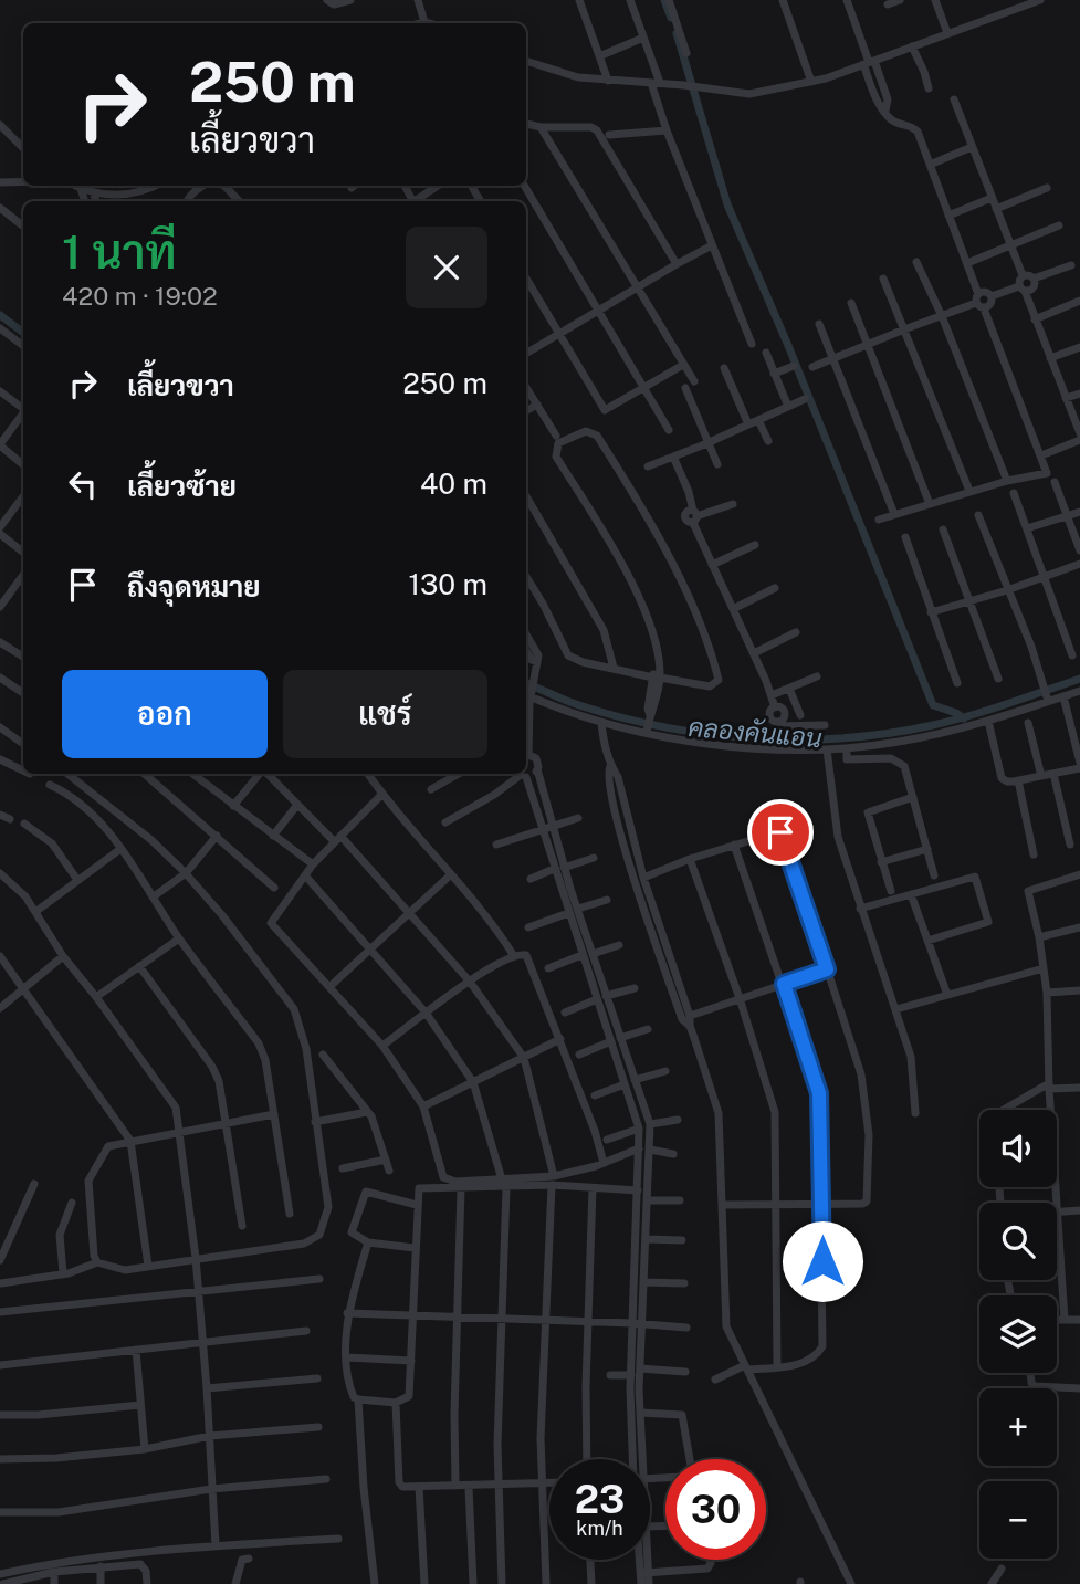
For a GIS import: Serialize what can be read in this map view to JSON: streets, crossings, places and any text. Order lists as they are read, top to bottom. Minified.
{"water":["คลองคันแอน"],"page":{"turn":["250 m","เลี้ยวขวา"],"heading":["1 นาที","420 m · 19:02"],"list":[{"name":"เลี้ยวขวา","value":"250 m"},{"name":"เลี้ยวซ้าย","value":"40 m"},{"name":"ถึงจุดหมาย","value":"130 m"}],"buttons":["ออก","แชร์"],"map_buttons":["+","−"],"speed":"23 km/h","limit":"30"}}
